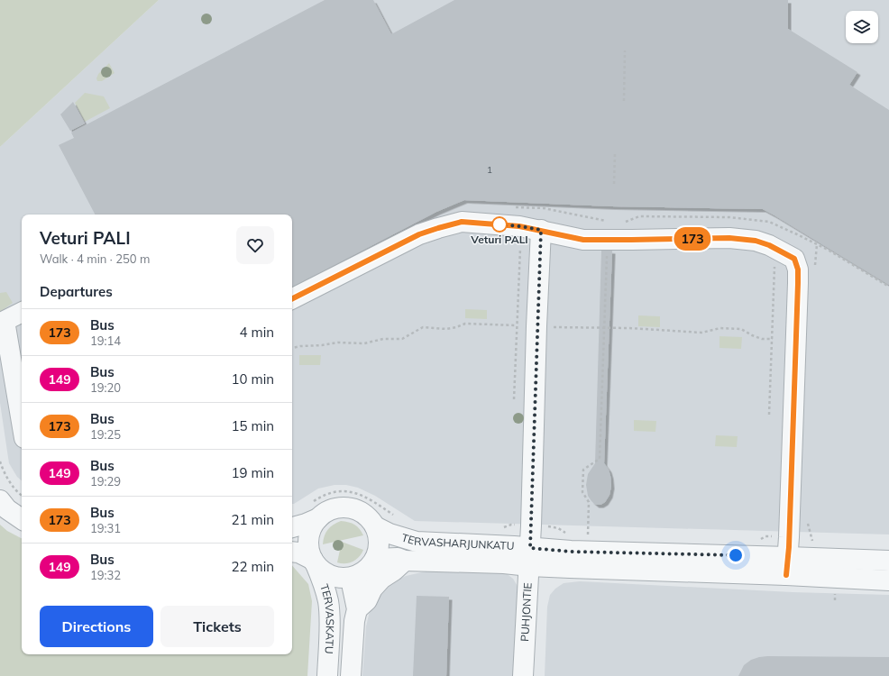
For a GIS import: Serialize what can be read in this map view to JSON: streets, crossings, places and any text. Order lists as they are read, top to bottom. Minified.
{"streets":{"street":["TERVASHARJUNKATU","PUHJONTIE","TERVASKATU"]},"crossings":[["TERVASHARJUNKATU","PUHJONTIE"],["TERVASHARJUNKATU","TERVASKATU"]],"places":["Veturi PALI"],"lines":["bus line 173"],"house_numbers":["1"],"page":{"on_map":"173","heading":[["Veturi PALI","Walk · 4 min · 250 m"],"Departures"],"list":[{"mark":"173","name":"Bus","note":"19:14","value":"4 min"},{"mark":"149","name":"Bus","note":"19:20","value":"10 min"},{"mark":"173","name":"Bus","note":"19:25","value":"15 min"},{"mark":"149","name":"Bus","note":"19:29","value":"19 min"},{"mark":"173","name":"Bus","note":"19:31","value":"21 min"},{"mark":"149","name":"Bus","note":"19:32","value":"22 min"}],"buttons":["Directions","Tickets"]}}
